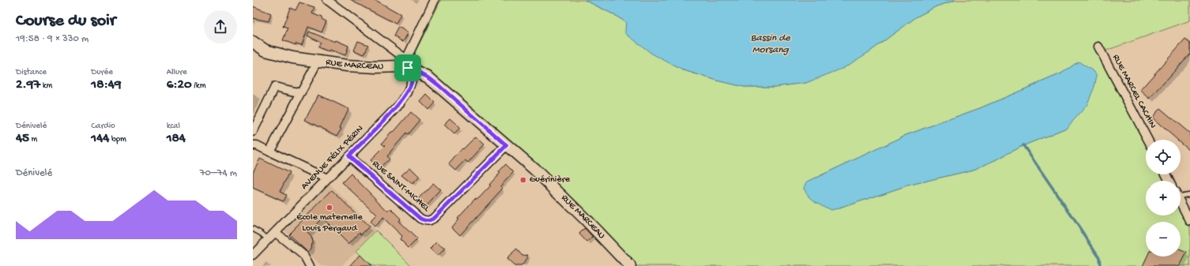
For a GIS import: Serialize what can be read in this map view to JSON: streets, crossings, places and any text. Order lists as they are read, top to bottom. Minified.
{"streets":{"main road":["RUE MARCEAU"],"street":["RUE MARCEL CACHIN","AVENUE FÉLIX PÉRIN","RUE SAINT-MICHEL"]},"crossings":[["RUE MARCEAU","AVENUE FÉLIX PÉRIN"],["RUE MARCEAU","RUE SAINT-MICHEL"],["AVENUE FÉLIX PÉRIN","RUE SAINT-MICHEL"]],"water":["Bassin de Morsang"],"places":["Guérinière","École maternelle Louis Pergaud"],"page":{"heading":["Course du soir","19:58 · 9 × 330 m"],"stats":[["Distance","2.97 km"],["Durée","18:49"],["Allure","6:20 /km"],["Dénivelé","45 m"],["Cardio","144 bpm"],["kcal","184"]],"map_buttons":["+","−"],"chart":["Dénivelé","70–74 m"]}}
